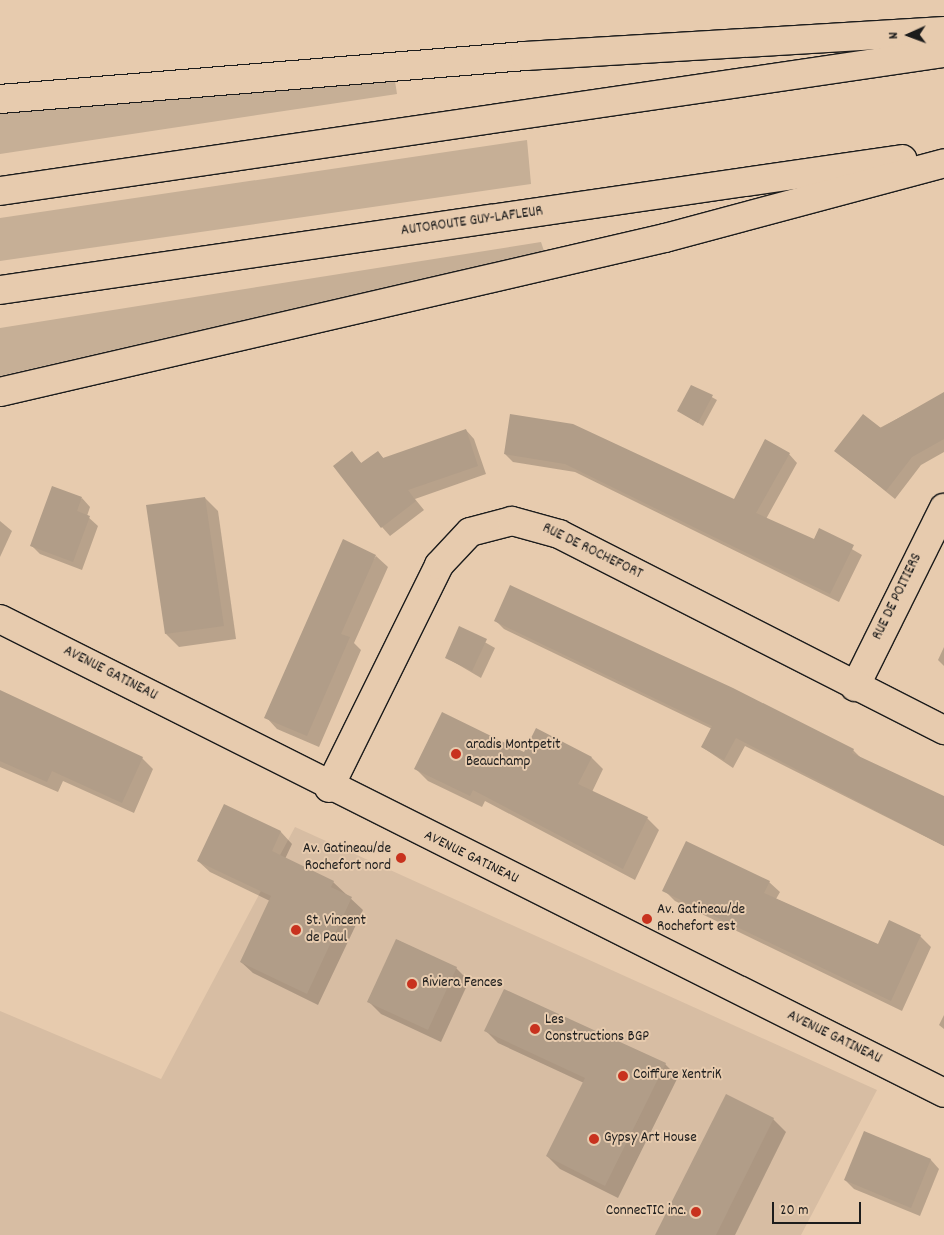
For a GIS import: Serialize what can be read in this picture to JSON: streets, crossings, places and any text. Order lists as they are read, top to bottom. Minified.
{"streets":{"main road":["AUTOROUTE GUY-LAFLEUR","RUE DE ROCHEFORT","RUE DE POITIERS","AVENUE GATINEAU"]},"crossings":[["RUE DE ROCHEFORT","RUE DE POITIERS"],["RUE DE ROCHEFORT","AVENUE GATINEAU"]],"places":["aradis Montpetit Beauchamp","Av. Gatineau/de Rochefort nord","Av. Gatineau/de Rochefort est","St. Vincent de Paul","Riviera Fences","Les Constructions BGP","Coiffure XentriK","Gypsy Art House","ConnecTIC inc."],"scale_bar":"20 m","north":"left"}
